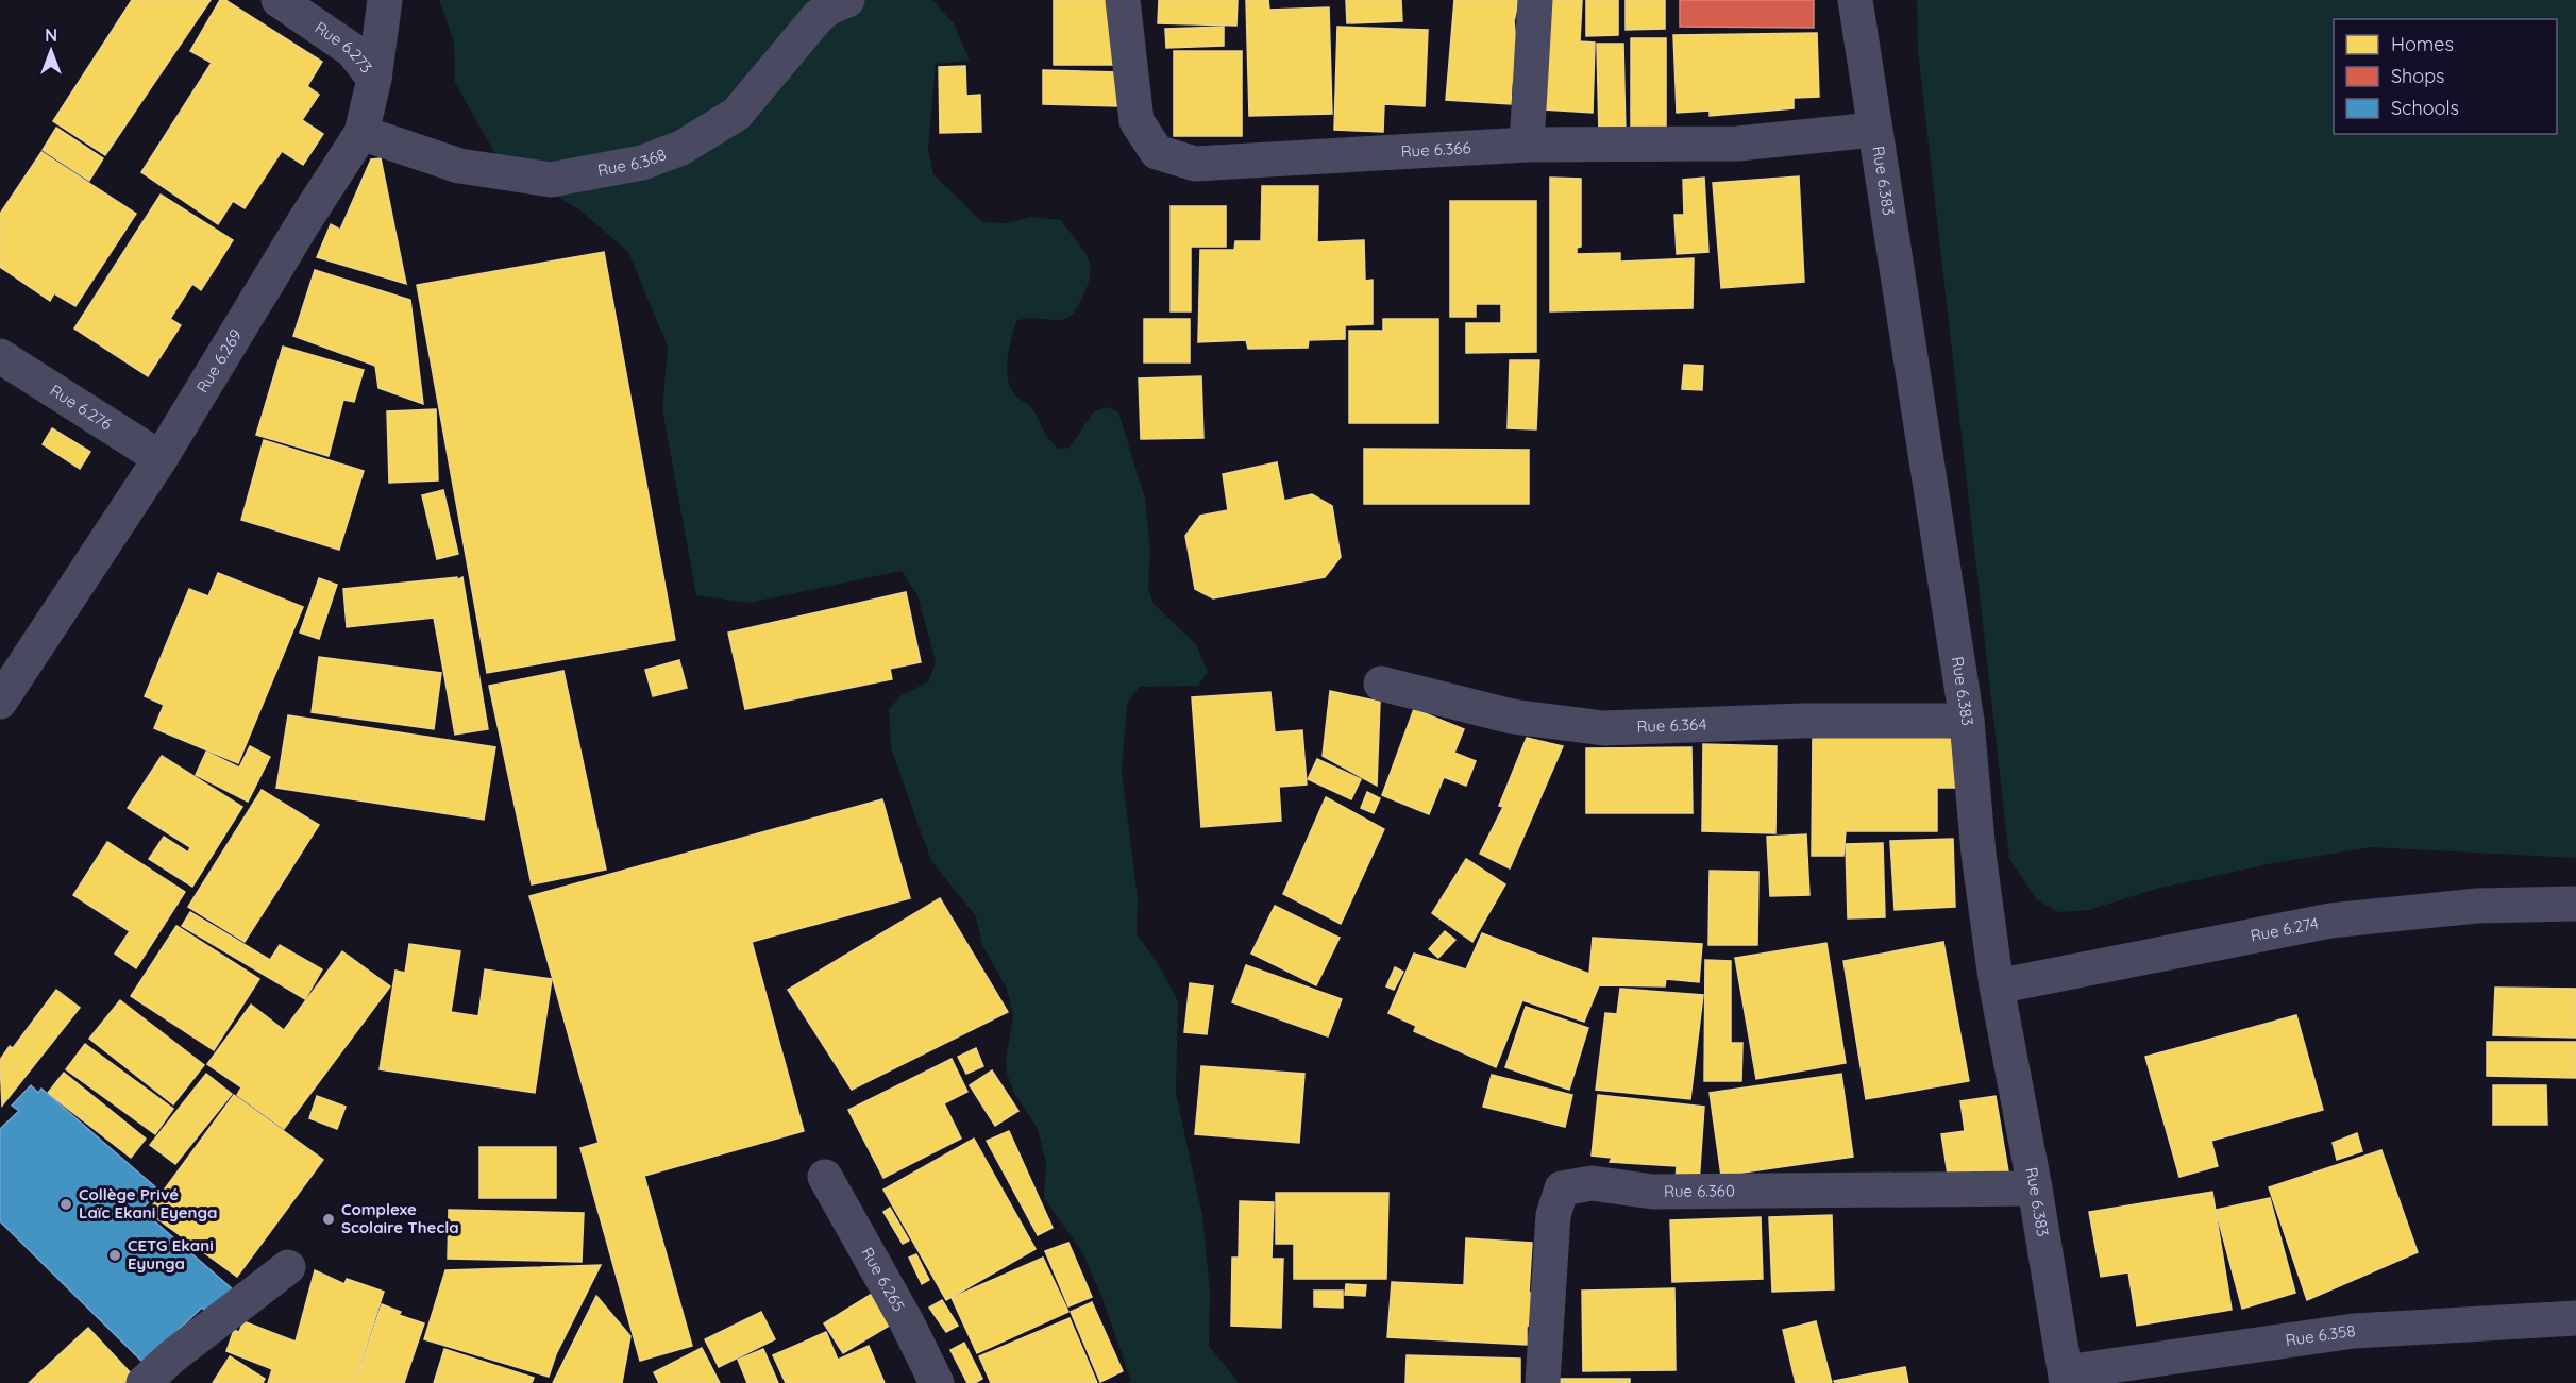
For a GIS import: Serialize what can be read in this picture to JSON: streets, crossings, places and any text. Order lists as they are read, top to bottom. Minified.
{"streets":{"street":["Rue 6.273","Rue 6.366","Rue 6.368","Rue 6.383","Rue 6.269","Rue 6.276","Rue 6.364","Rue 6.274","Rue 6.360","Rue 6.265","Rue 6.358"]},"crossings":[["Rue 6.273","Rue 6.269"],["Rue 6.366","Rue 6.383"],["Rue 6.368","Rue 6.269"],["Rue 6.383","Rue 6.364"],["Rue 6.383","Rue 6.274"],["Rue 6.383","Rue 6.360"],["Rue 6.383","Rue 6.358"],["Rue 6.269","Rue 6.276"]],"places":["Collège Privé Laïc Ekani Eyenga","Complexe Scolaire Thecla","CETG Ekani Eyunga"],"legend":["Homes","Shops","Schools"],"north":"top"}
